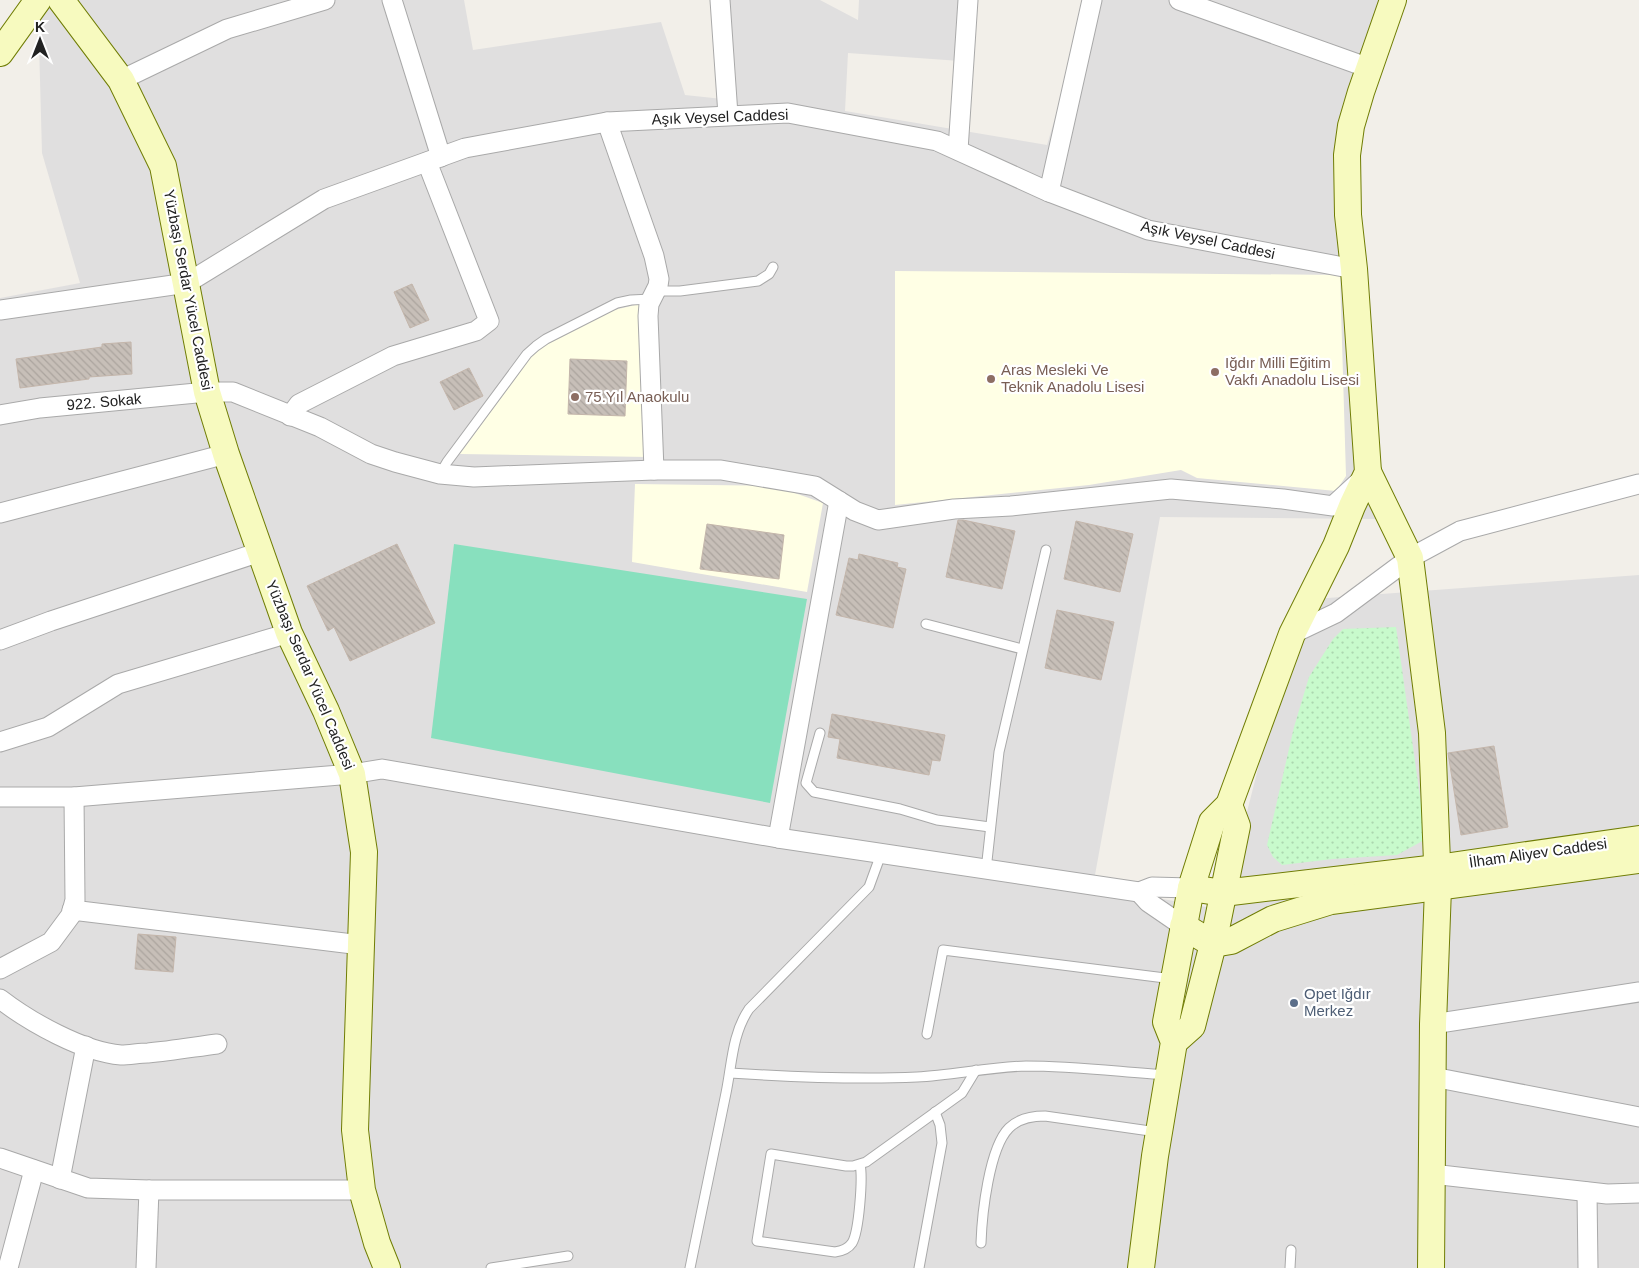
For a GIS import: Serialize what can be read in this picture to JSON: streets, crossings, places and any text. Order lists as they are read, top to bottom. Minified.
{"streets":{"street":["Aşık Veysel Caddesi","Yüzbaşı Serdar Yücel Caddesi","922. Sokak","İlham Aliyev Caddesi"]},"crossings":[["Aşık Veysel Caddesi","Yüzbaşı Serdar Yücel Caddesi"],["Yüzbaşı Serdar Yücel Caddesi","922. Sokak"]],"places":["Iğdır Milli Eğitim Vakfı Anadolu Lisesi","Aras Mesleki Ve Teknik Anadolu Lisesi","75.Yıl Anaokulu","Opet Iğdır Merkez"],"north":"top"}
